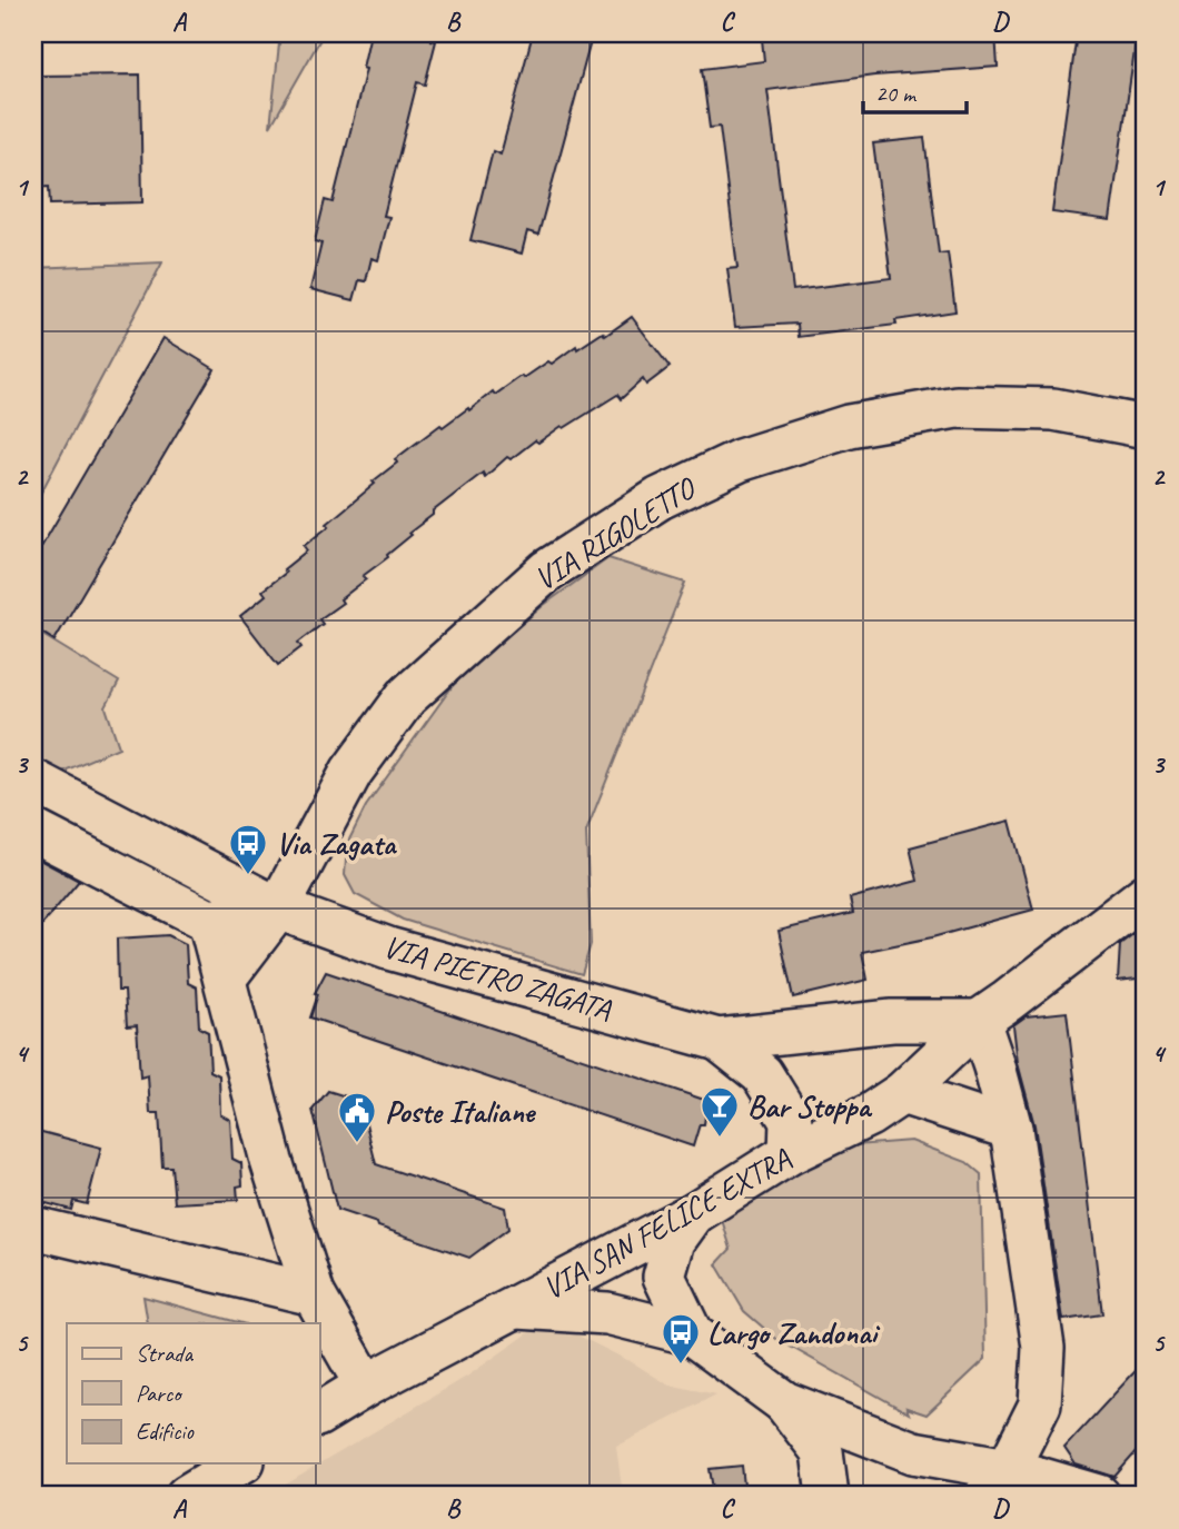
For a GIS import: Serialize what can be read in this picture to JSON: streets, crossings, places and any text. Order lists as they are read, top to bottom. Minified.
{"streets":{"street":["VIA RIGOLETTO","VIA PIETRO ZAGATA","VIA SAN FELICE EXTRA"]},"crossings":[["VIA RIGOLETTO","VIA PIETRO ZAGATA"],["VIA PIETRO ZAGATA","VIA SAN FELICE EXTRA"]],"places":{"bus stop":["Via Zagata","Largo Zandonai"],"bar":["Bar Stoppa"],"public building":["Poste Italiane"]},"legend":["Strada","Parco","Edificio"],"scale_bar":"20 m","grid":{"columns":["A","B","C","D"],"rows":["1","2","3","4","5"]}}
